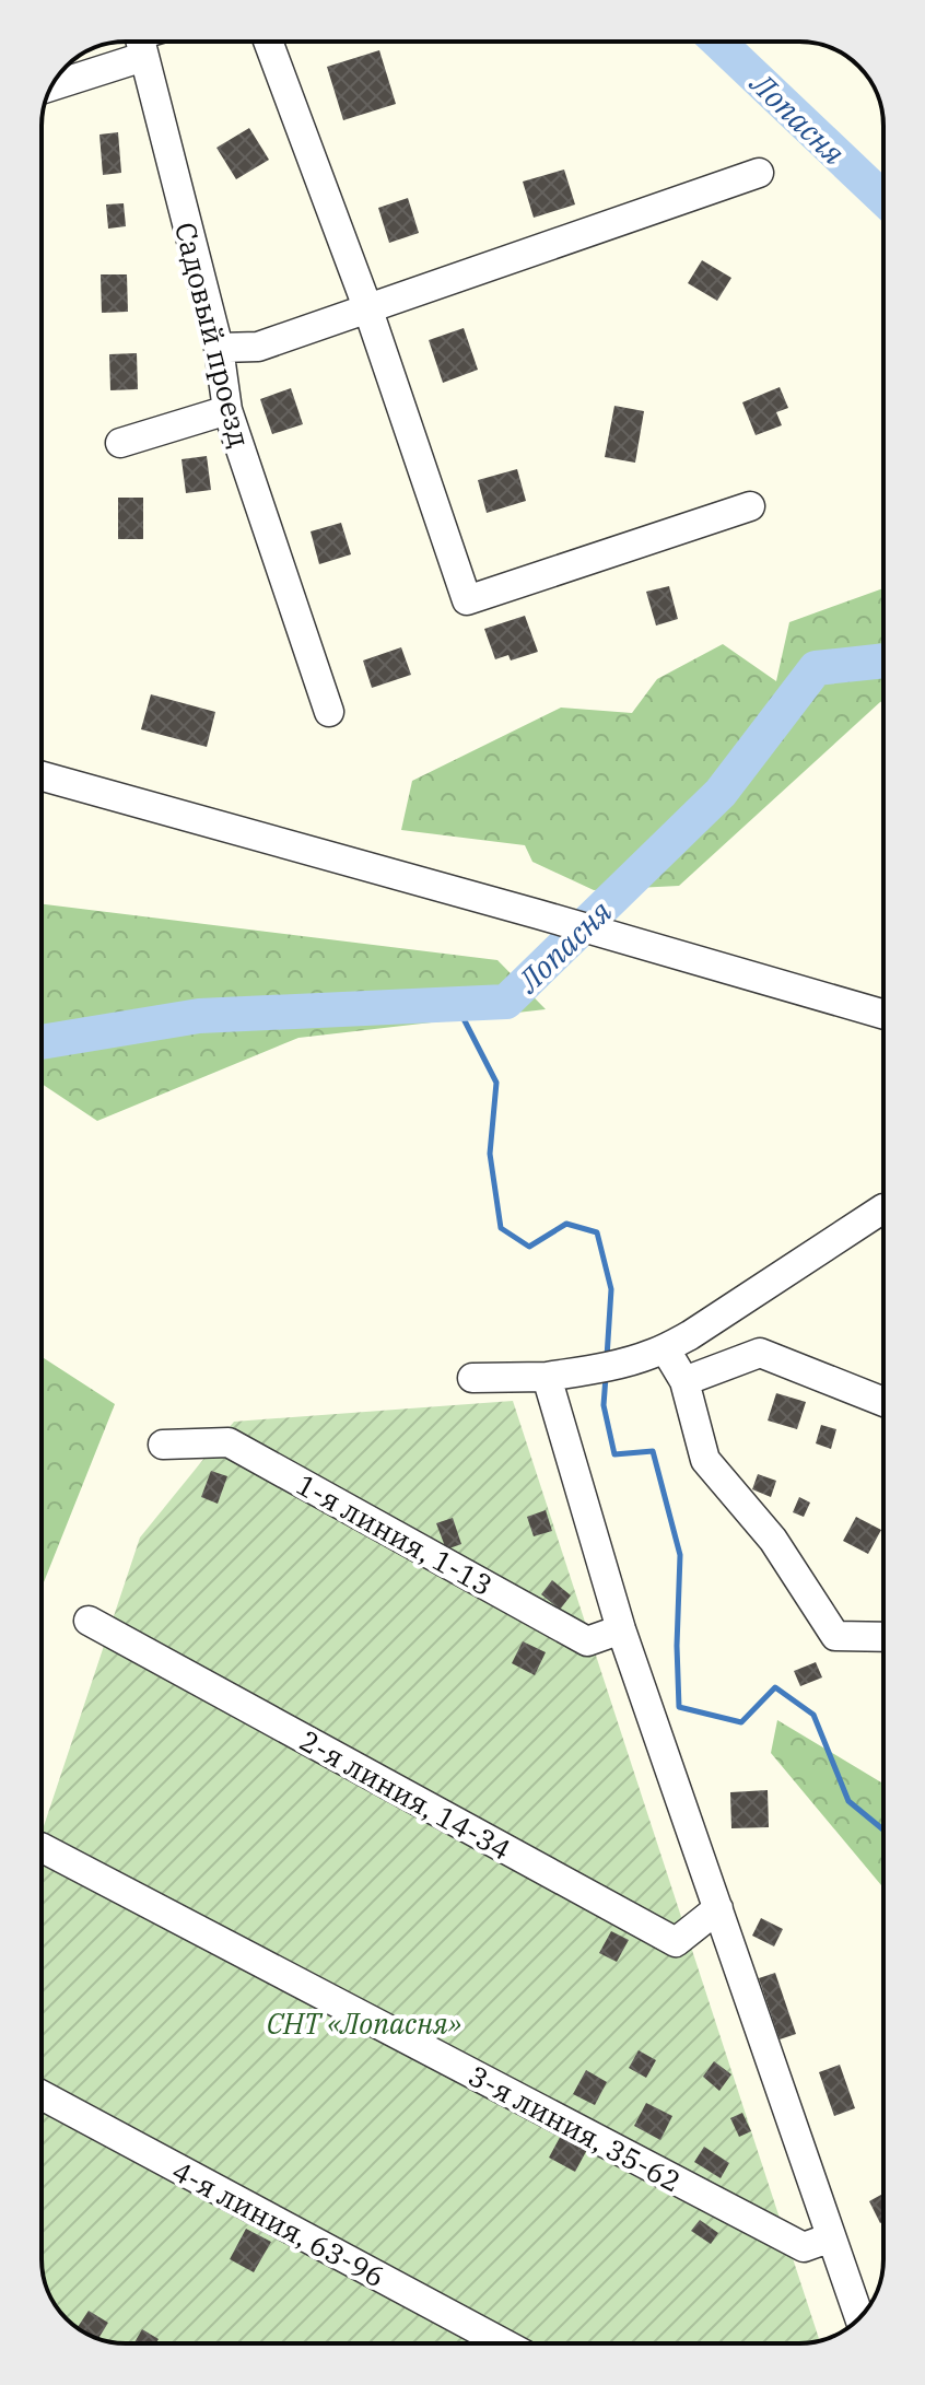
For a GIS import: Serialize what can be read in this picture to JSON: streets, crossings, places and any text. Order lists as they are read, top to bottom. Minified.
{"streets":{"street":["Садовый проезд","1-я линия, 1-13","2-я линия, 14-34","3-я линия, 35-62","4-я линия, 63-96"]},"water":["Лопасня"],"parks":["СНТ «Лопасня»"]}
